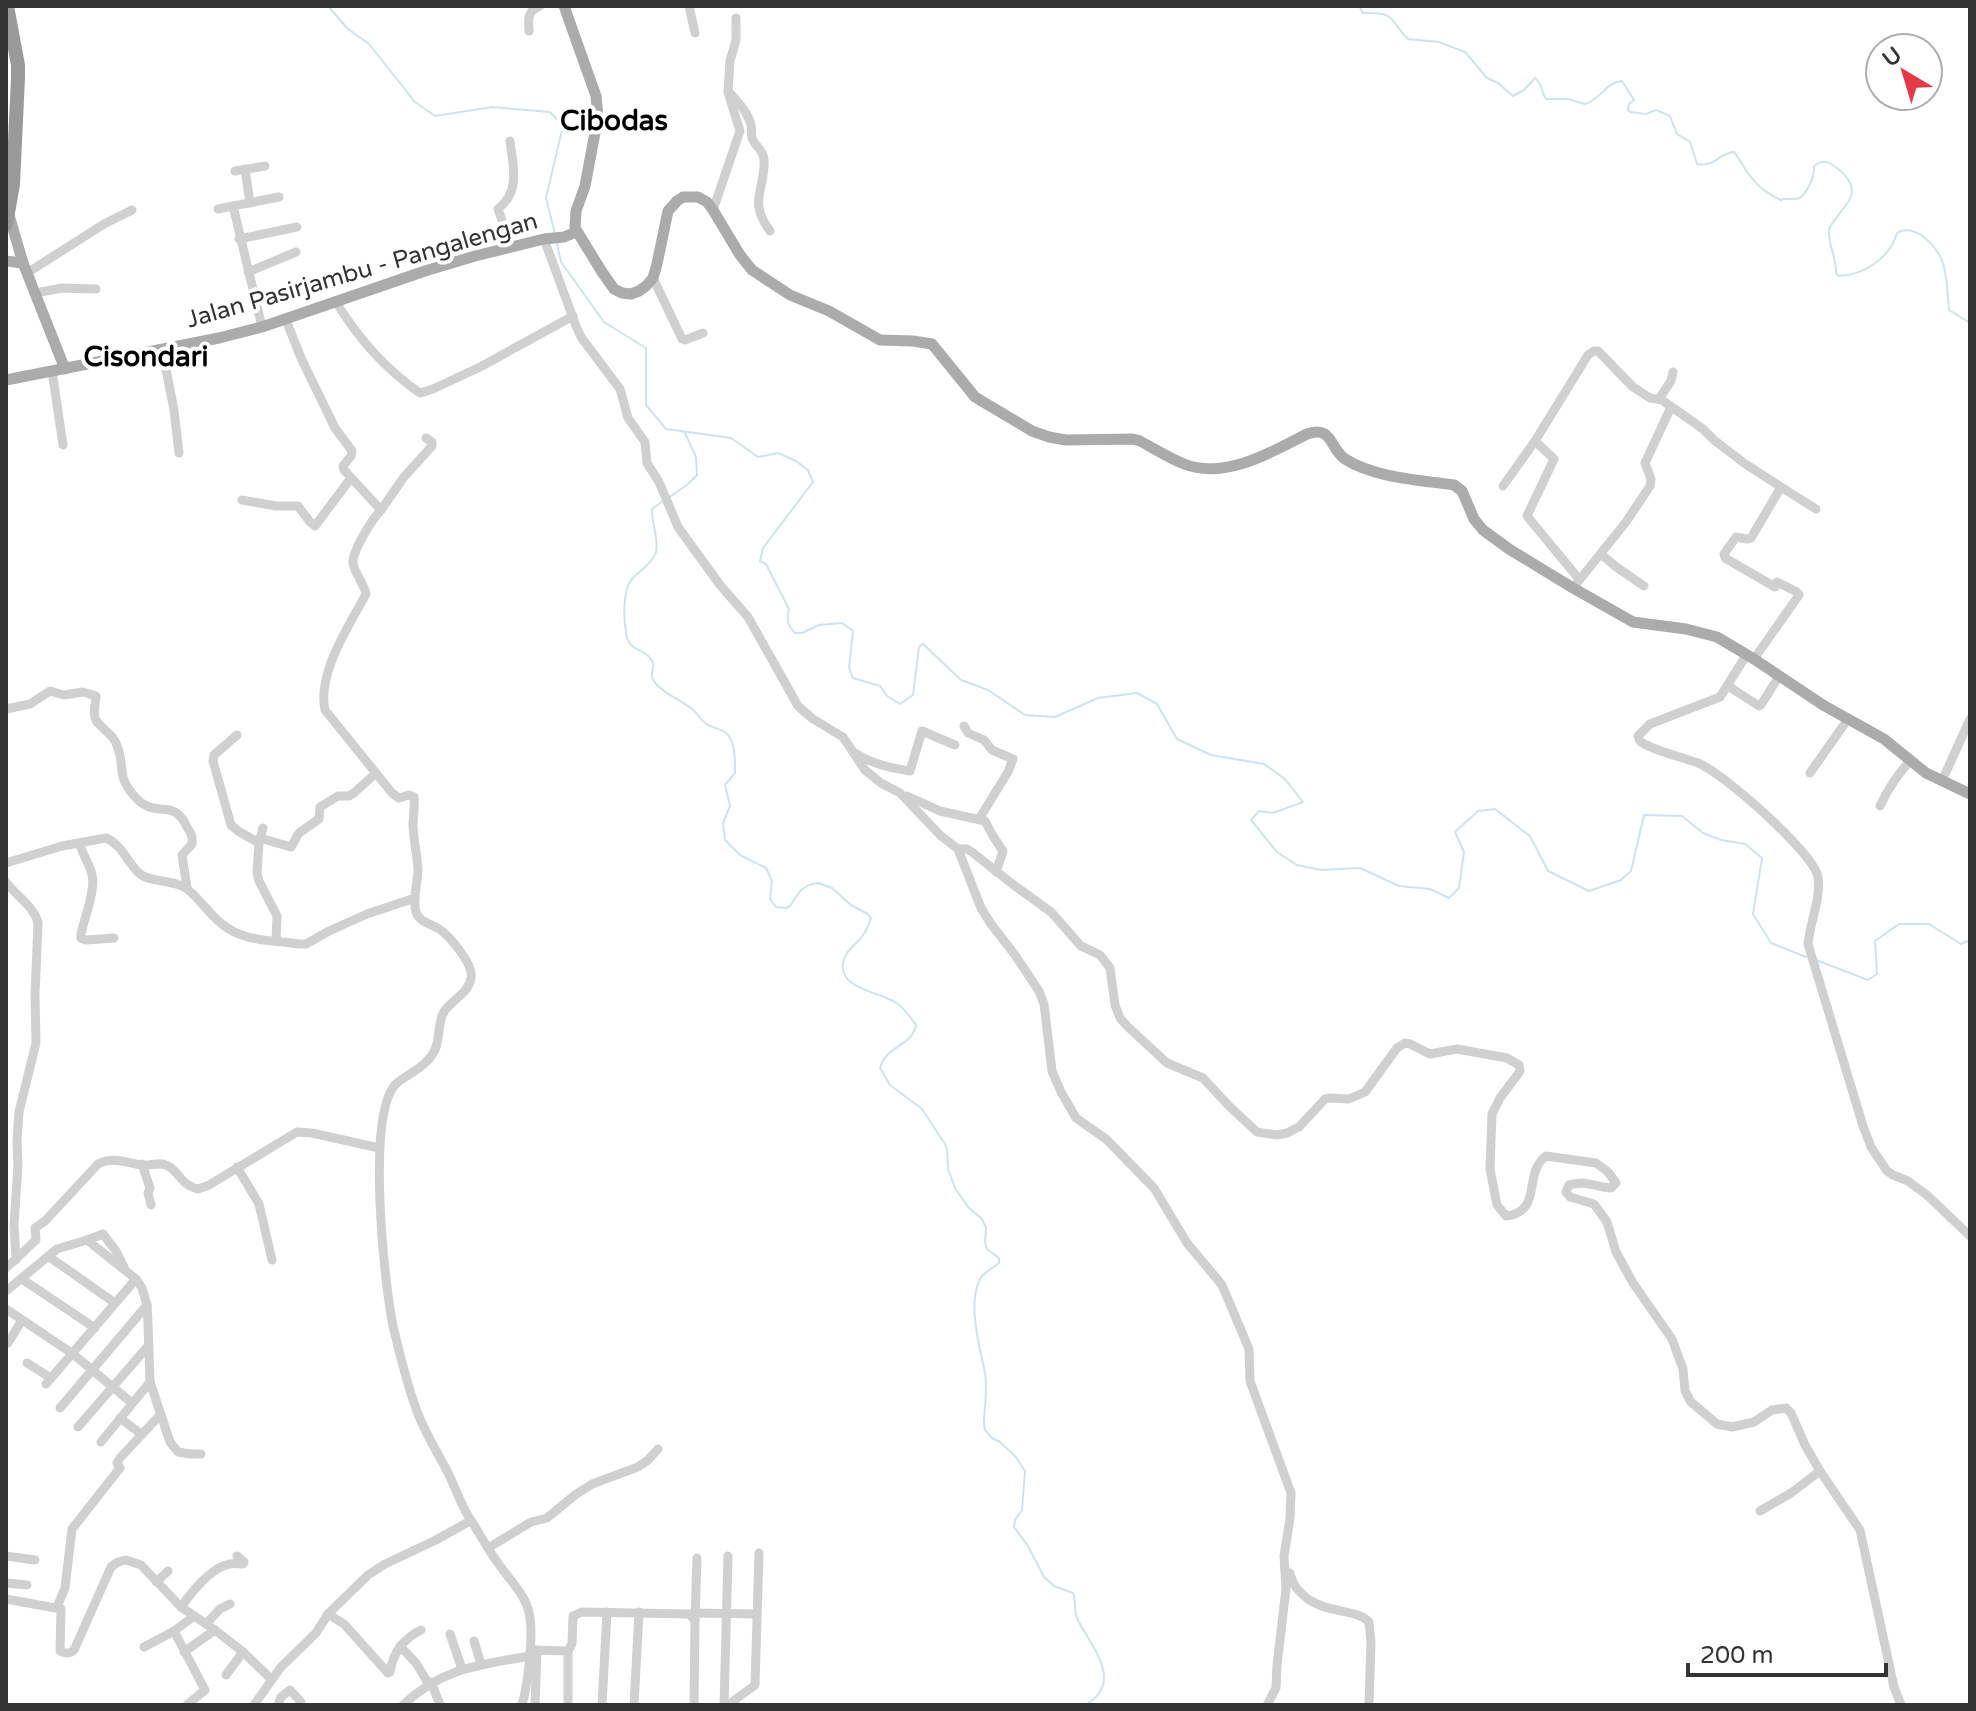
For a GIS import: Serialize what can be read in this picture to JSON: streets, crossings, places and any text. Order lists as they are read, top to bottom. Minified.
{"streets":{"main road":["Jalan Pasirjambu - Pangalengan"]},"districts":["Cibodas","Cisondari"],"scale_bar":"200 m","north":"top left"}
